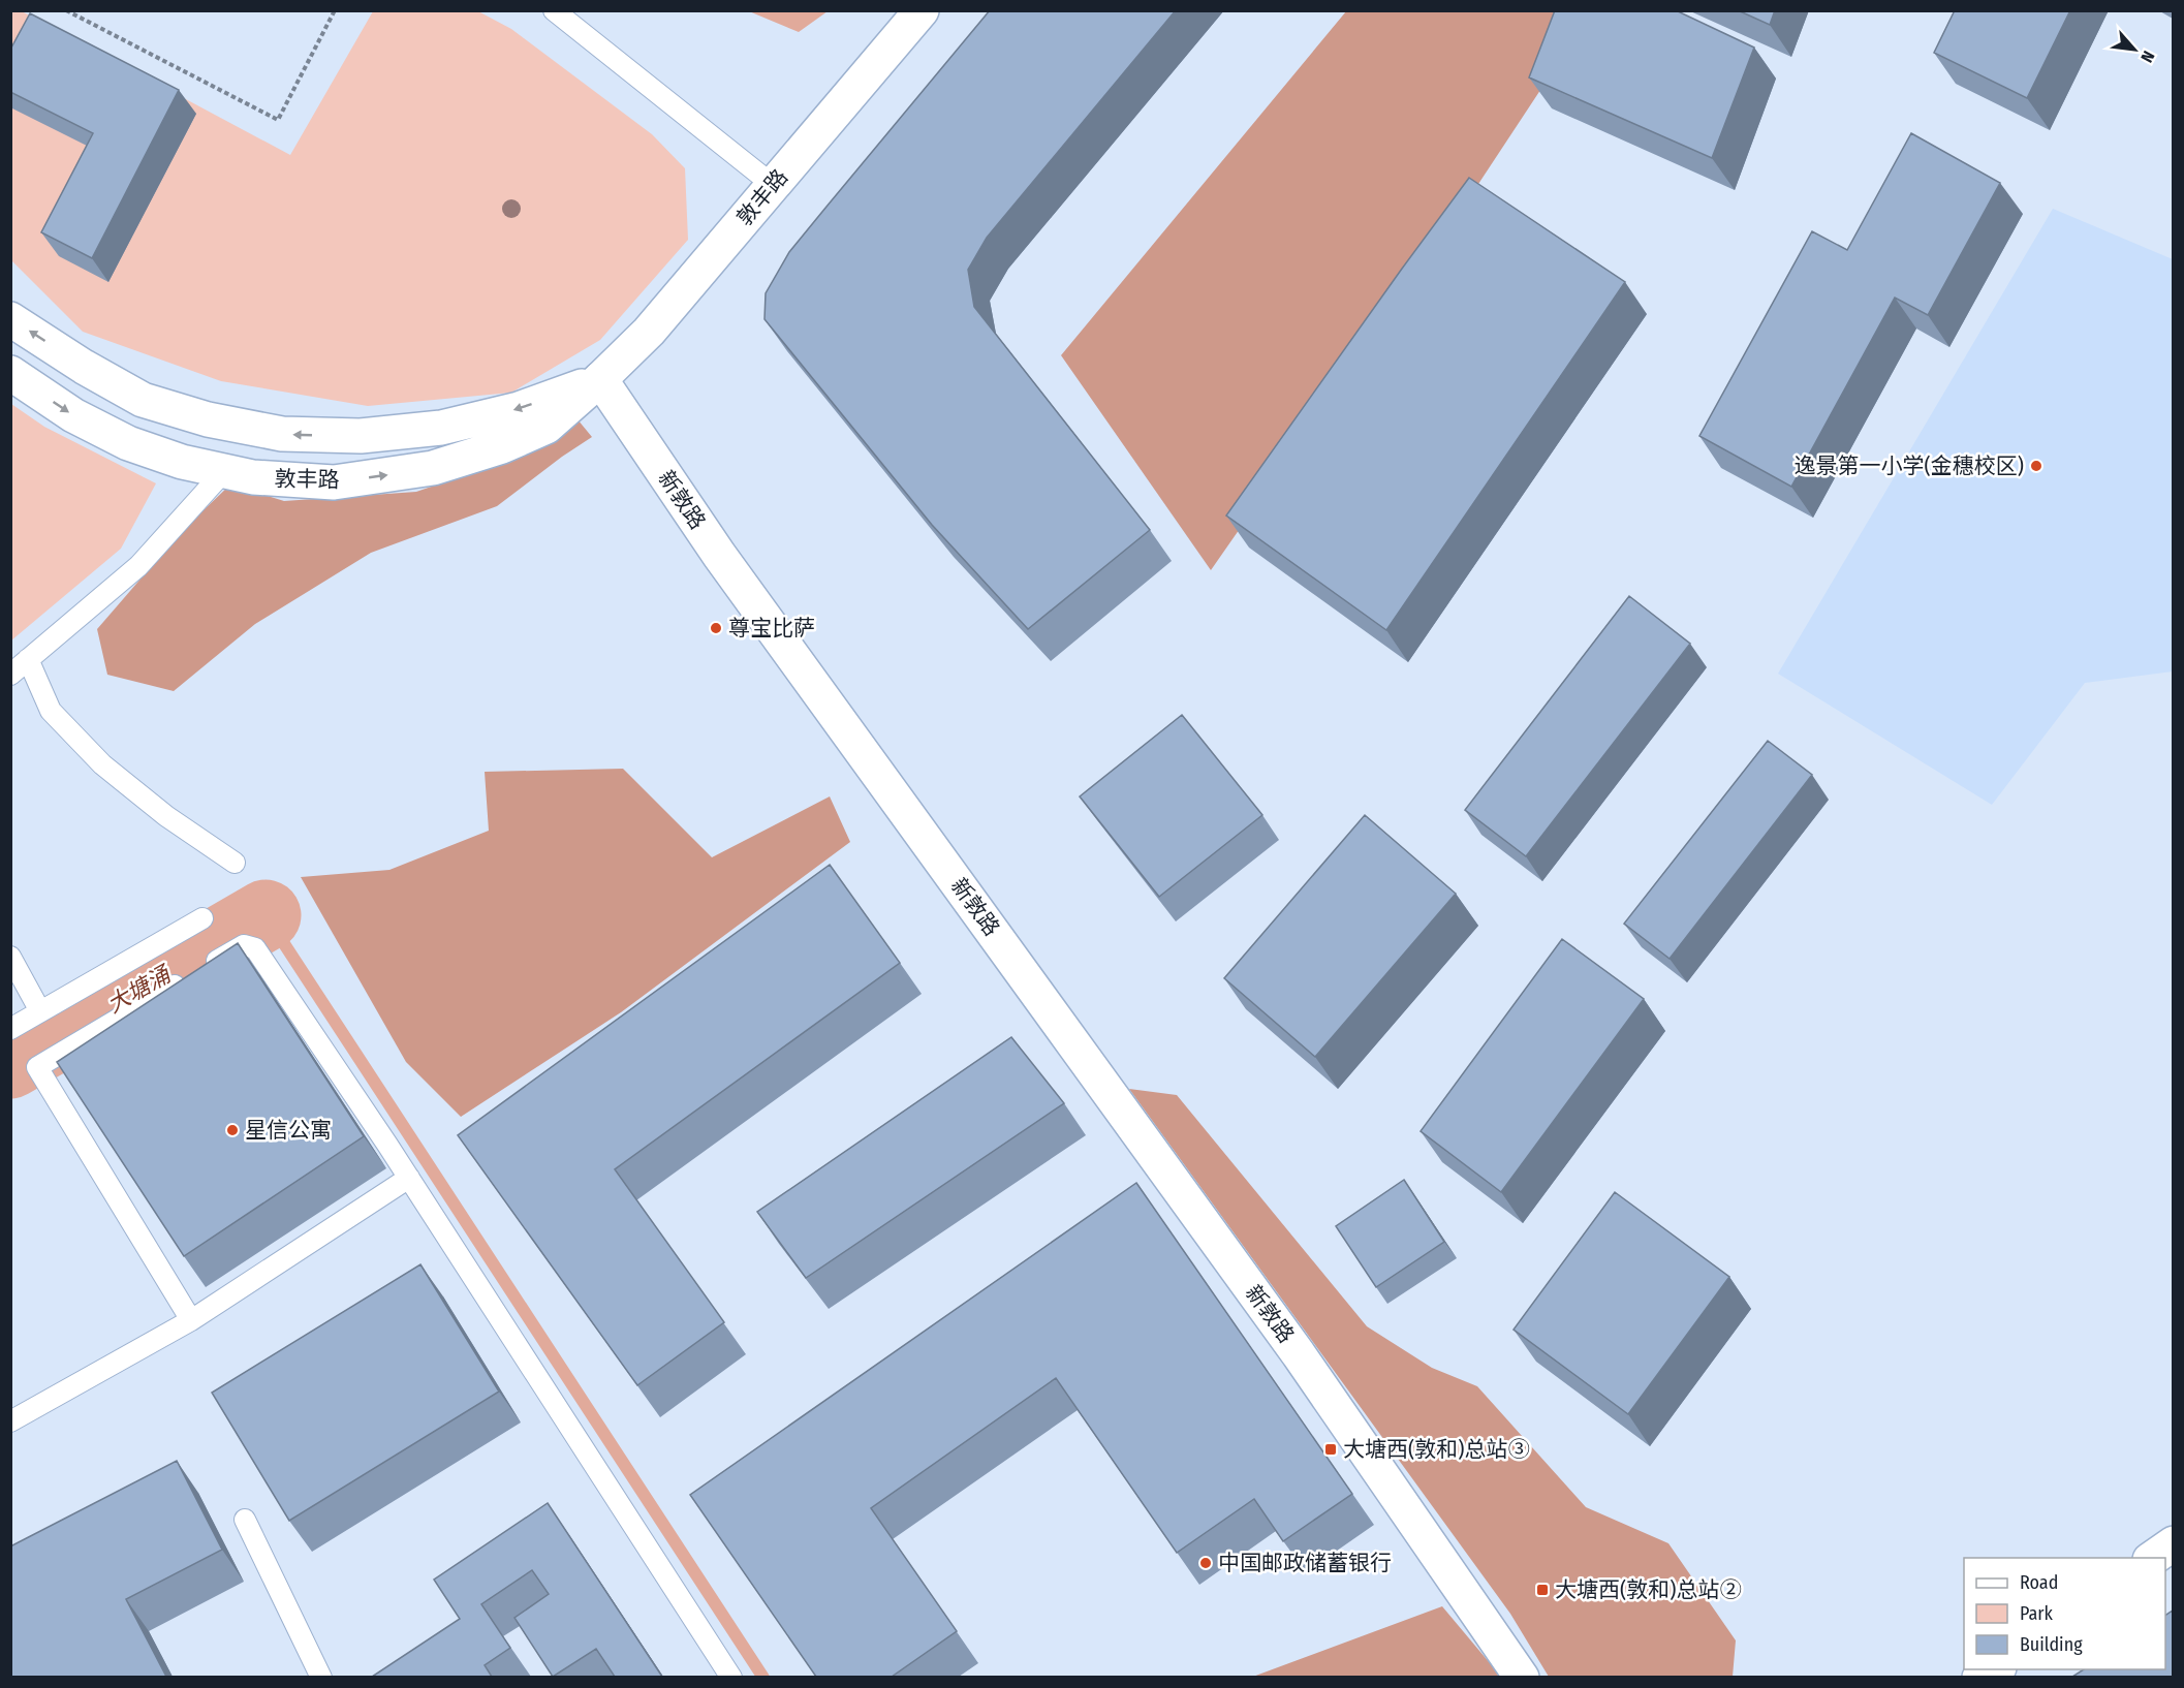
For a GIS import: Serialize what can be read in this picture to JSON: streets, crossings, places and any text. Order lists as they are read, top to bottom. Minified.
{"streets":{"street":["敦丰路","新敦路"]},"crossings":[["敦丰路","新敦路"]],"water":["大塘涌"],"places":{"other":["逸景第一小学(金穗校区)","尊宝比萨","星信公寓","中国邮政储蓄银行"],"transit":["大塘西(敦和)总站③","大塘西(敦和)总站②"]},"legend":["Road","Park","Building"],"north":"bottom right"}
